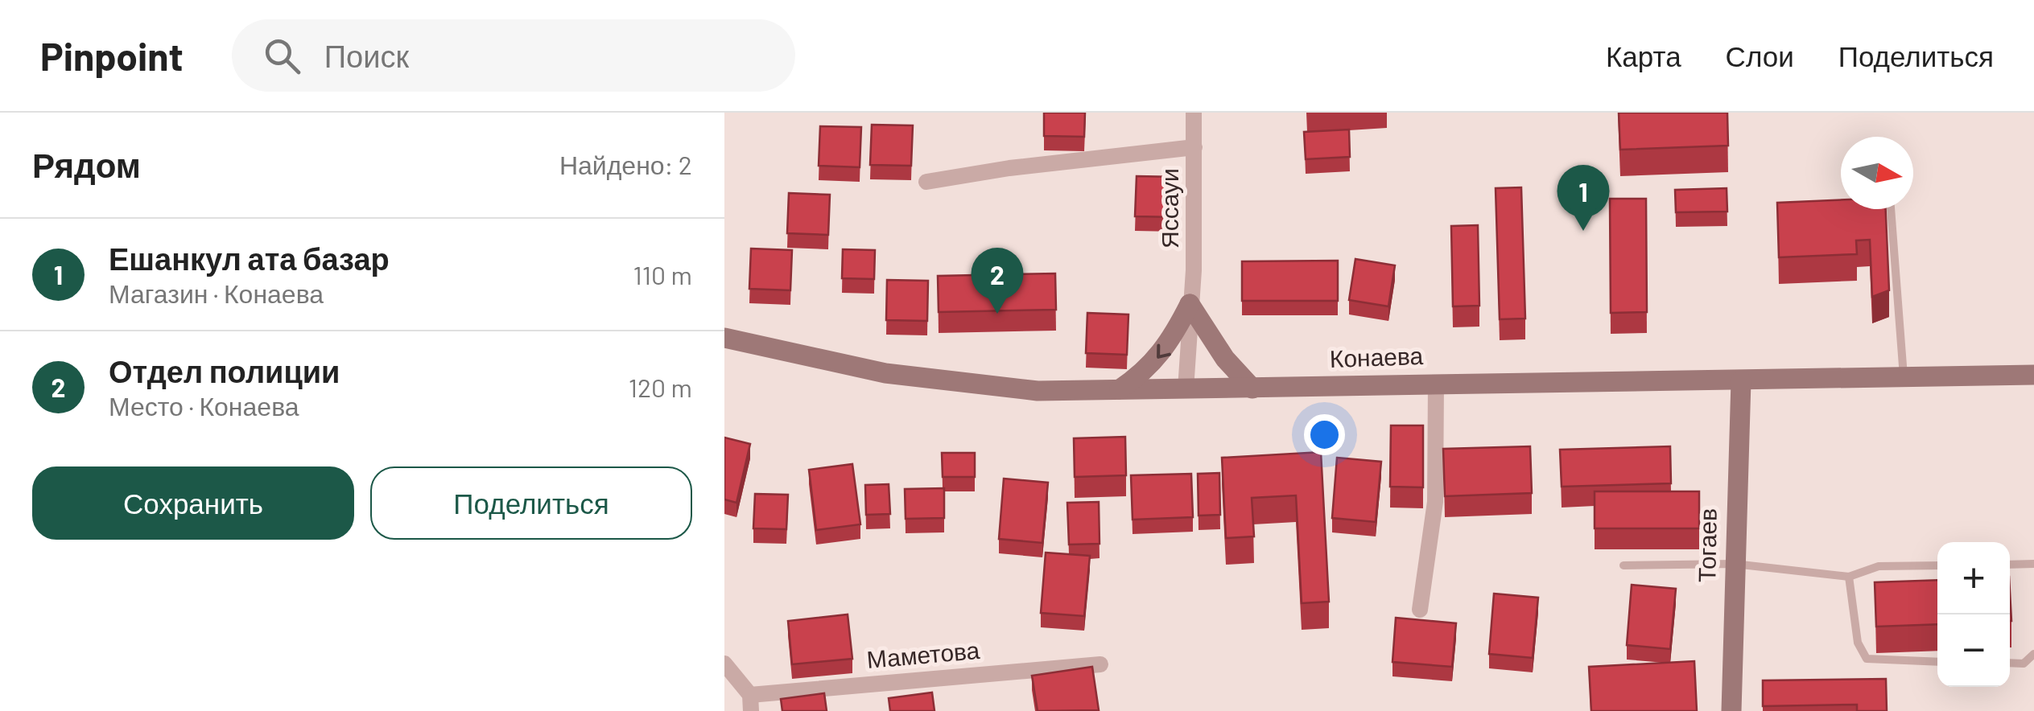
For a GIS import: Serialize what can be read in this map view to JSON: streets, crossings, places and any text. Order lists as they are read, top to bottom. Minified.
{"streets":{"main road":["Конаева","Тогаев"],"street":["Яссауи","Маметова"]},"crossings":[["Яссауи","Конаева"],["Конаева","Тогаев"]],"north":"right","page":{"header":"Pinpoint","search":"Поиск","nav":["Карта","Слои","Поделиться"],"heading":["Рядом","Найдено: 2"],"pins":["1","2"],"list":[{"mark":"1","name":"Ешанкул ата базар","note":"Магазин · Конаева","value":"110 m"},{"mark":"2","name":"Отдел полиции","note":"Место · Конаева","value":"120 m"}],"buttons":["Сохранить","Поделиться"],"map_buttons":["+","−"]}}
